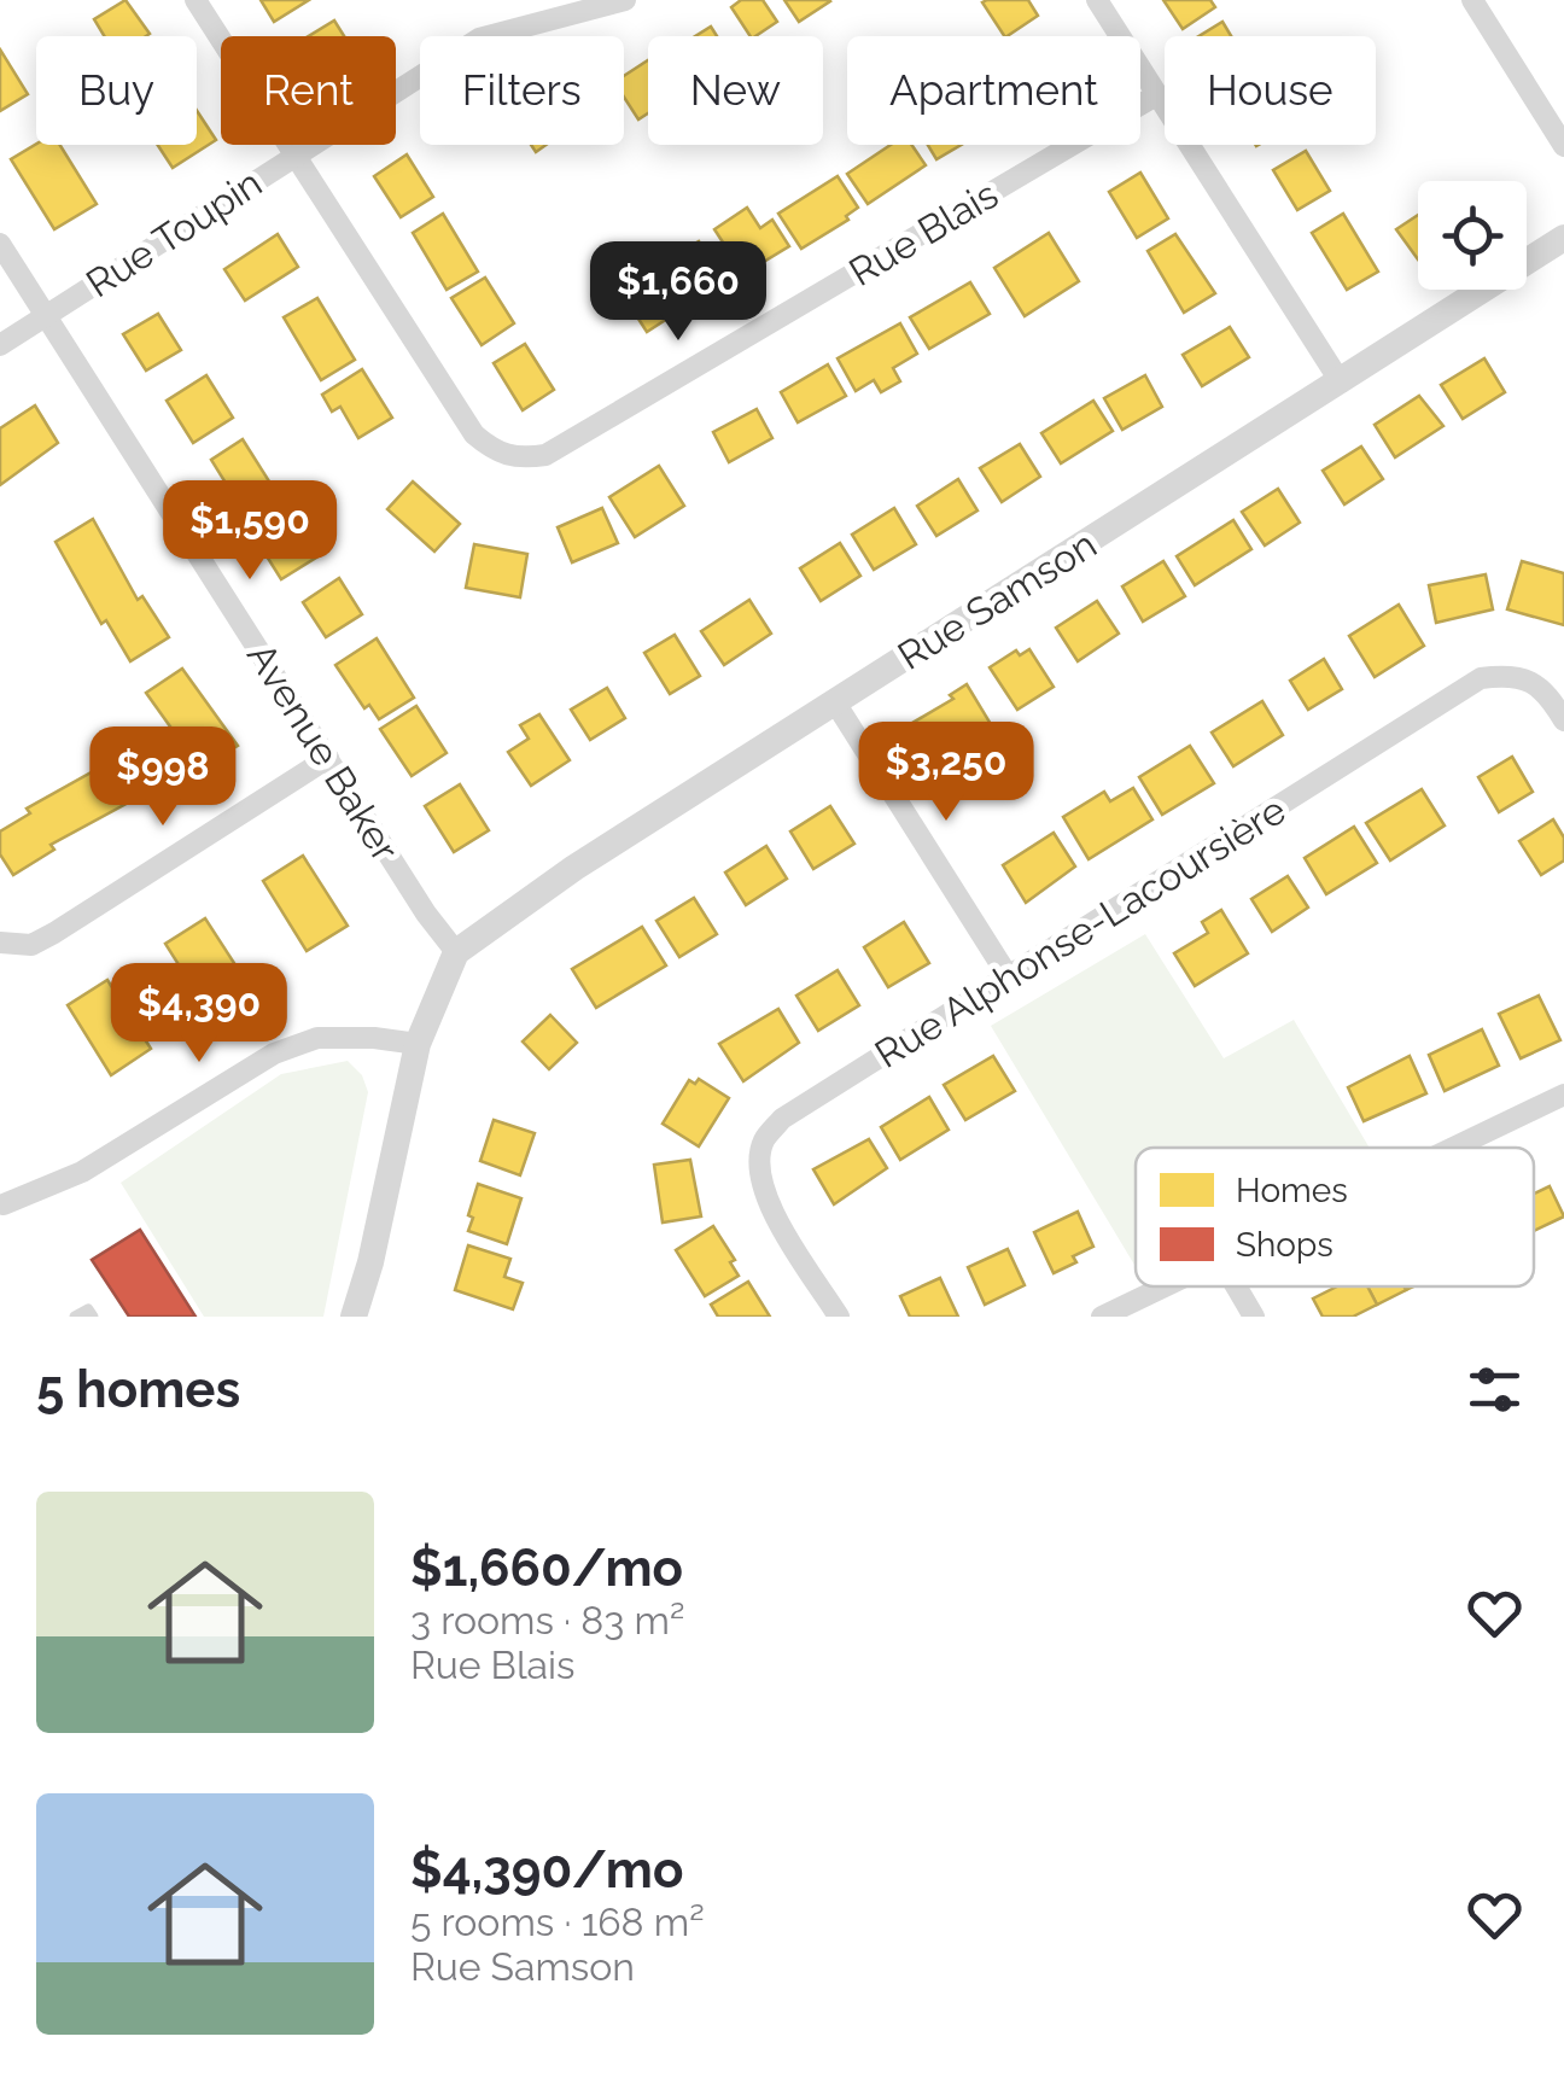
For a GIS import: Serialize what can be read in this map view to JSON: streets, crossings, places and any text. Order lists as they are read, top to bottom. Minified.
{"streets":{"street":["Rue Toupin","Rue Blais","Rue Samson","Avenue Baker","Rue Alphonse-Lacoursière"]},"crossings":[["Rue Toupin","Rue Blais"],["Rue Toupin","Avenue Baker"],["Rue Samson","Avenue Baker"]],"legend":["Homes","Shops"],"page":{"chip":["Buy","Rent","Filters","New","Apartment","House"],"price":["$1,660","$1,590","$3,250","$998","$4,390"],"heading":"5 homes","list":[{"name":"$1,660/mo","note":"3 rooms · 83 m² · Rue Blais"},{"name":"$4,390/mo","note":"5 rooms · 168 m² · Rue Samson"}]}}
